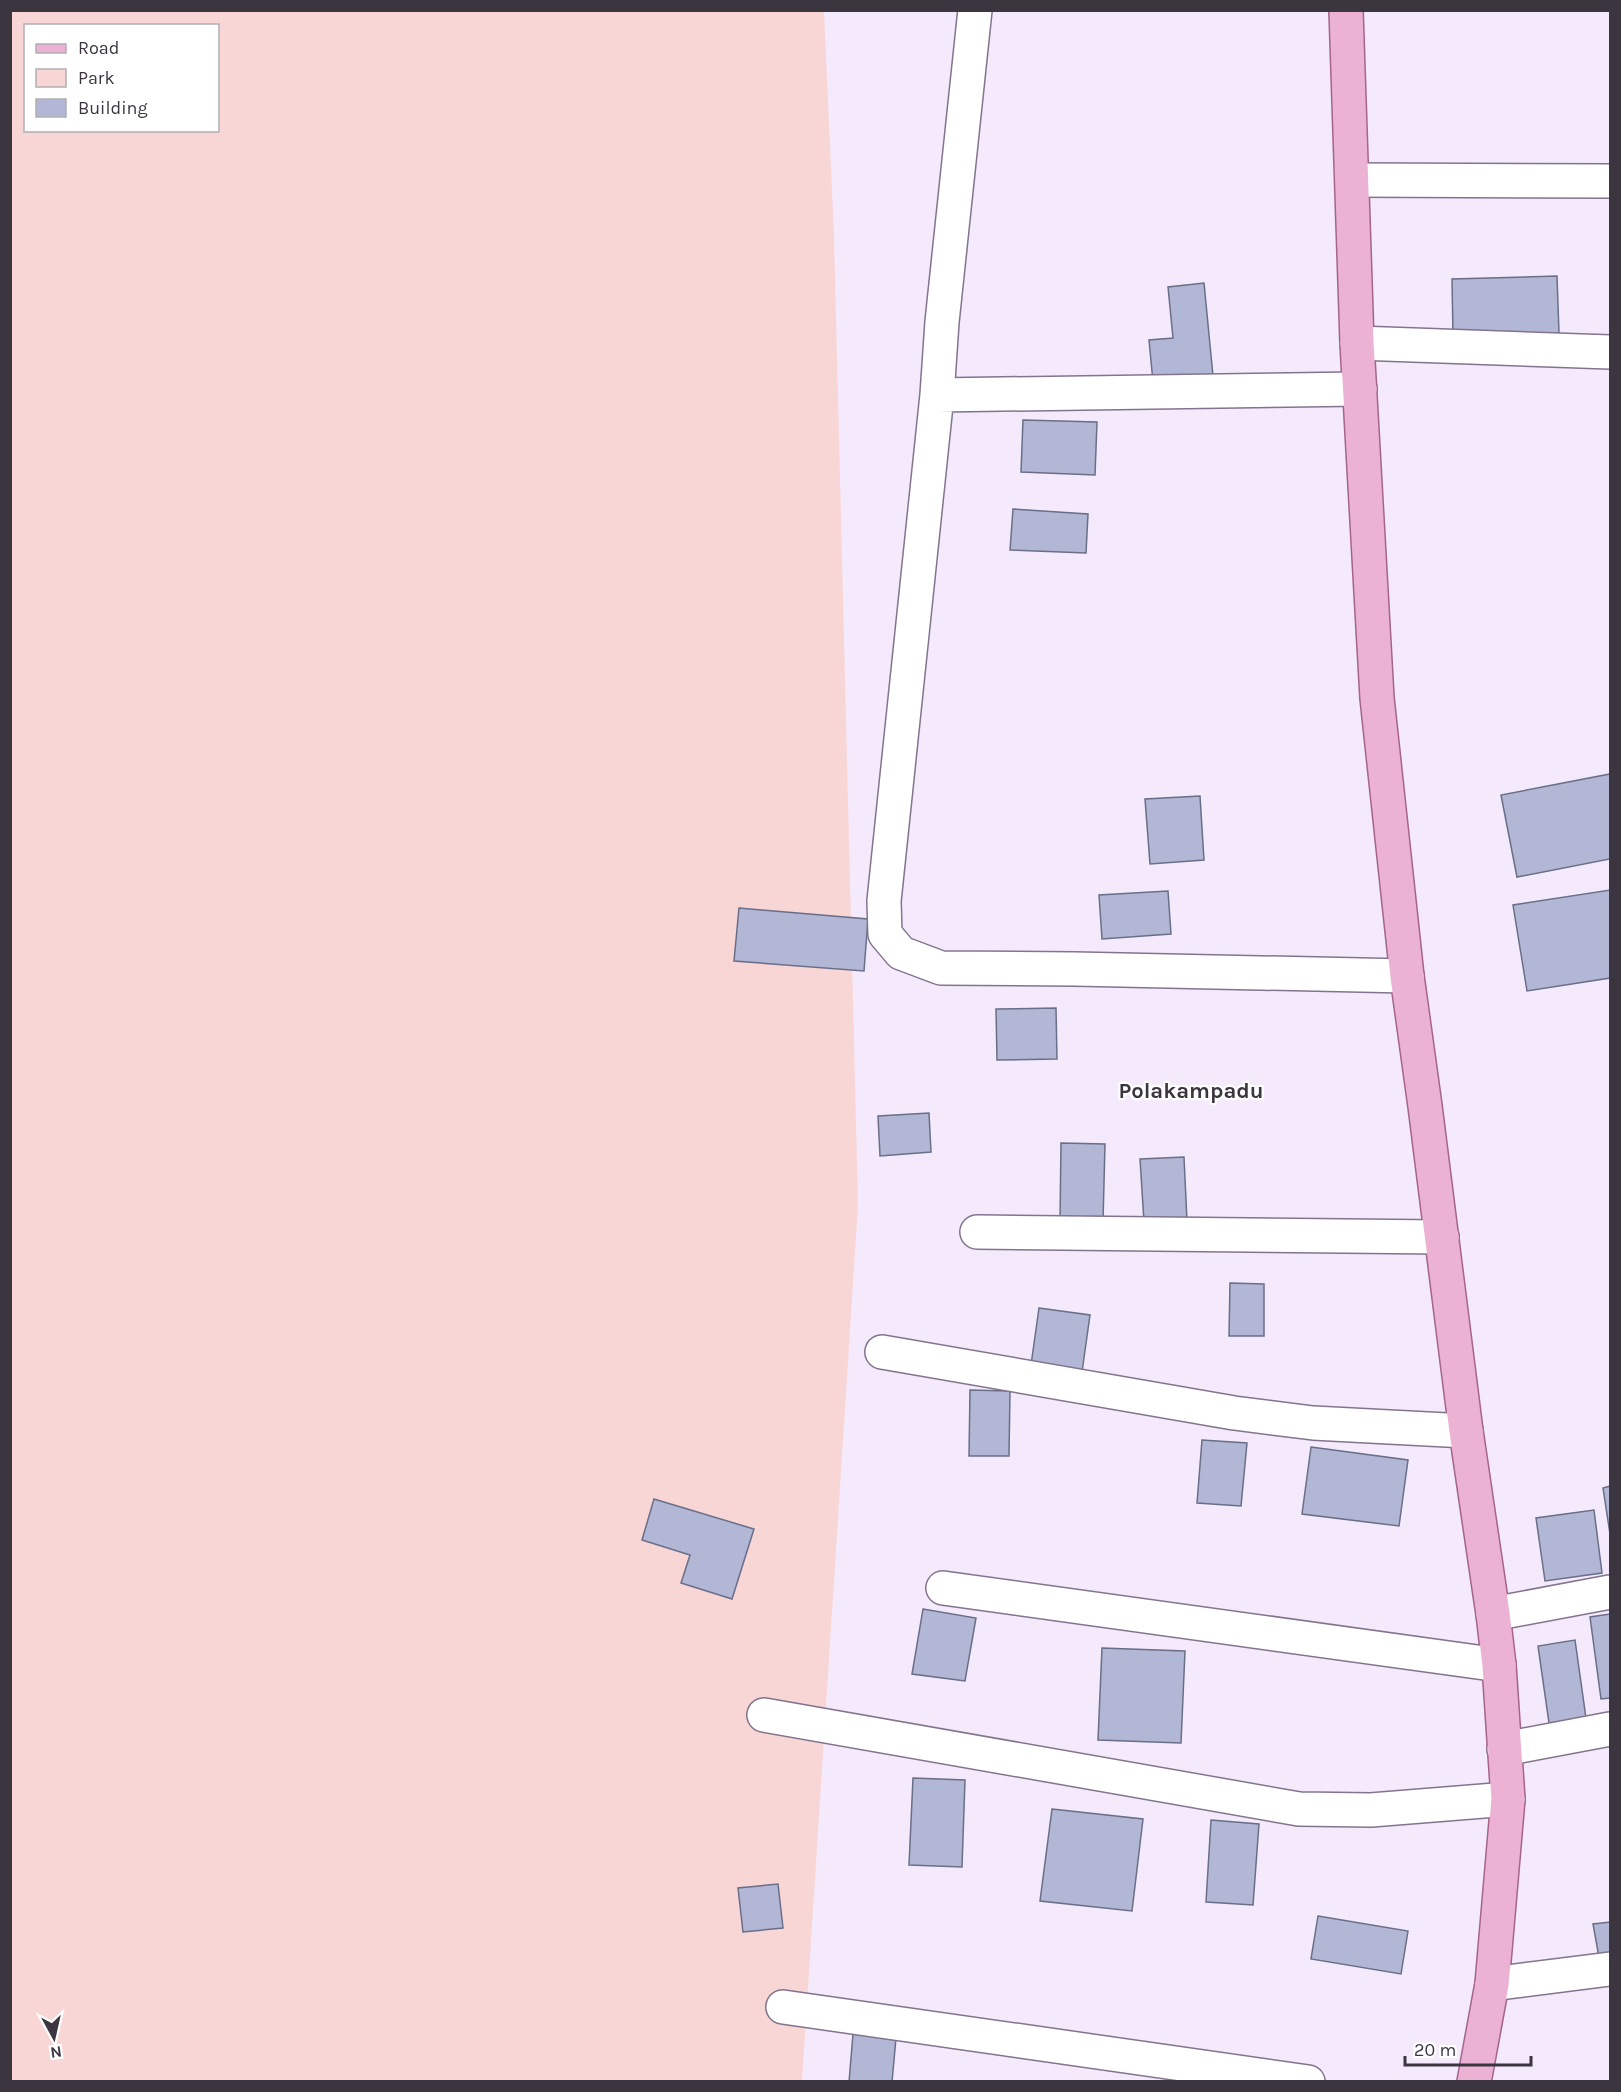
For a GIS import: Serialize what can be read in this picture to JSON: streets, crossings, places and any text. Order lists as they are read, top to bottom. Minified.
{"districts":["Polakampadu"],"legend":["Road","Park","Building"],"scale_bar":"20 m","north":"bottom"}
